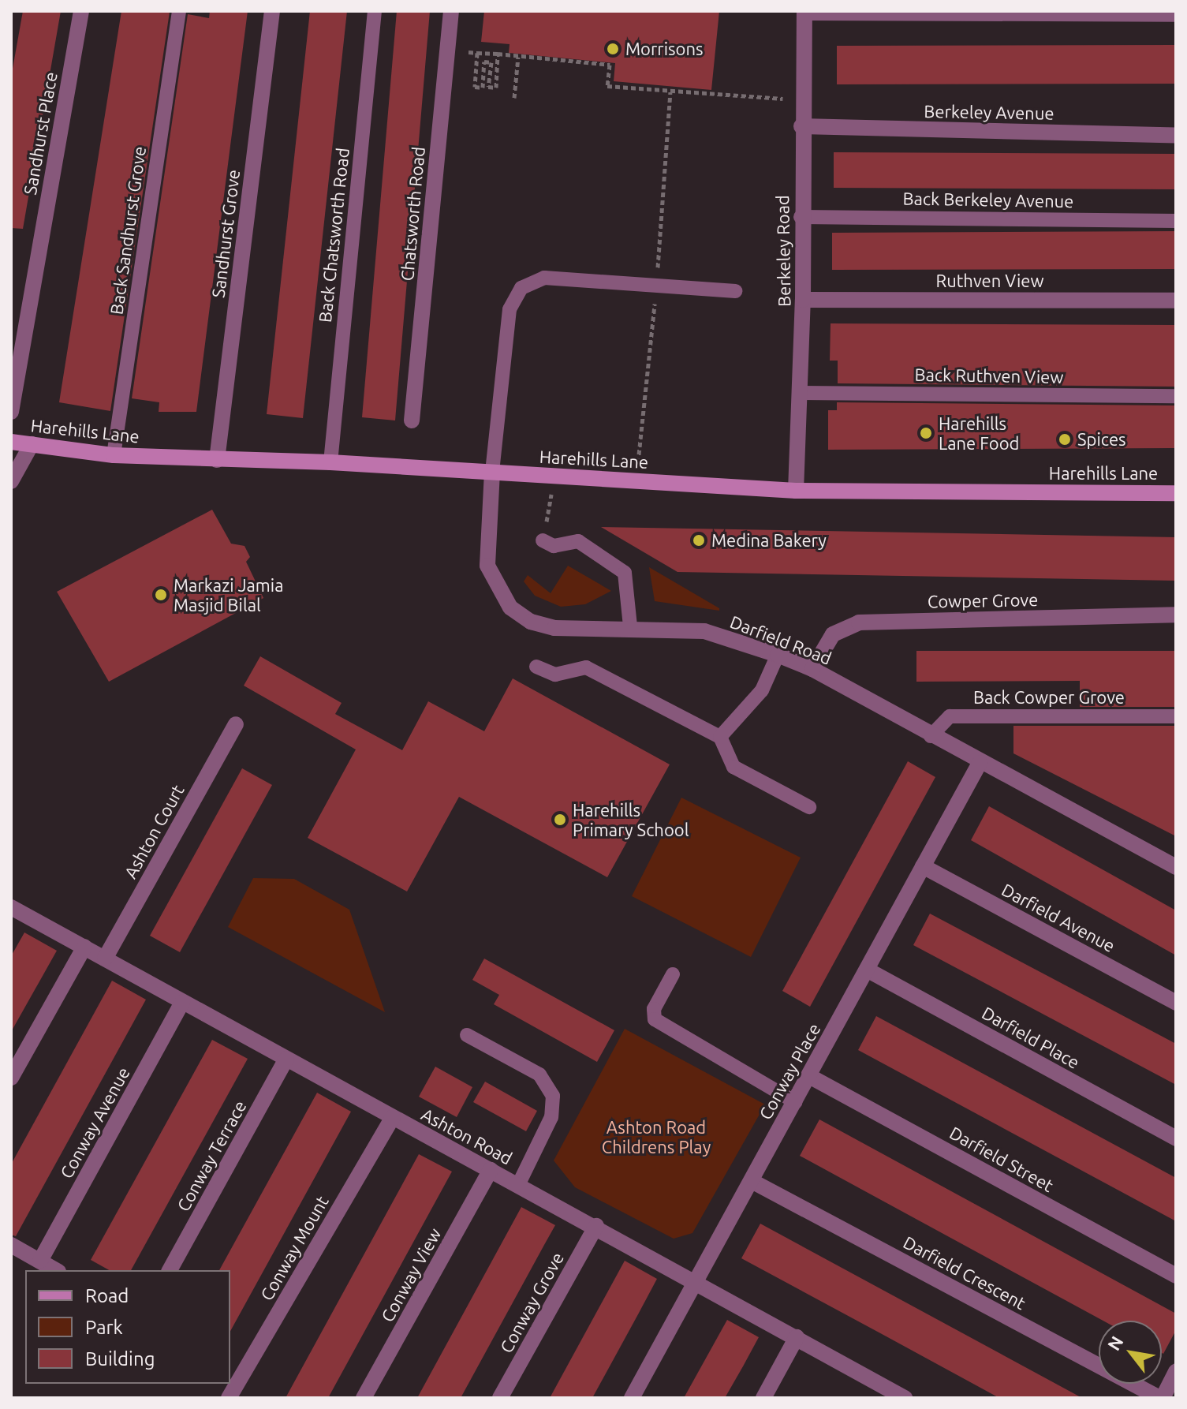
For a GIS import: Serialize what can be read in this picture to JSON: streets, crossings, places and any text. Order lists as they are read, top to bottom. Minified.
{"streets":{"main road":["Harehills Lane"],"street":["Berkeley Avenue","Sandhurst Place","Chatsworth Road","Sandhurst Grove","Berkeley Road","Ruthven View","Cowper Grove","Darfield Road","Ashton Court","Darfield Avenue","Darfield Place","Conway Place","Conway Avenue","Ashton Road","Conway Terrace","Darfield Street","Conway Mount","Darfield Crescent","Conway View","Conway Grove"],"lane":["Back Berkeley Avenue","Back Sandhurst Grove","Back Chatsworth Road","Back Ruthven View","Back Cowper Grove"]},"crossings":[["Berkeley Avenue","Berkeley Road"],["Back Berkeley Avenue","Berkeley Road"],["Back Sandhurst Grove","Harehills Lane"],["Sandhurst Grove","Harehills Lane"],["Back Chatsworth Road","Harehills Lane"],["Berkeley Road","Ruthven View"],["Berkeley Road","Back Ruthven View"],["Berkeley Road","Harehills Lane"],["Harehills Lane","Darfield Road"],["Cowper Grove","Darfield Road"],["Darfield Road","Back Cowper Grove"],["Darfield Road","Conway Place"],["Ashton Court","Ashton Road"],["Darfield Avenue","Conway Place"],["Darfield Place","Conway Place"],["Conway Place","Ashton Road"],["Conway Place","Darfield Street"],["Conway Place","Darfield Crescent"],["Conway Avenue","Ashton Road"],["Ashton Road","Conway Terrace"],["Ashton Road","Conway Mount"],["Ashton Road","Conway View"],["Ashton Road","Conway Grove"]],"parks":["Ashton Road Childrens Play"],"places":["Morrisons","Harehills Lane Food","Spices","Medina Bakery","Markazi Jamia Masjid Bilal","Harehills Primary School"],"legend":["Road","Park","Building"],"north":"top left"}
